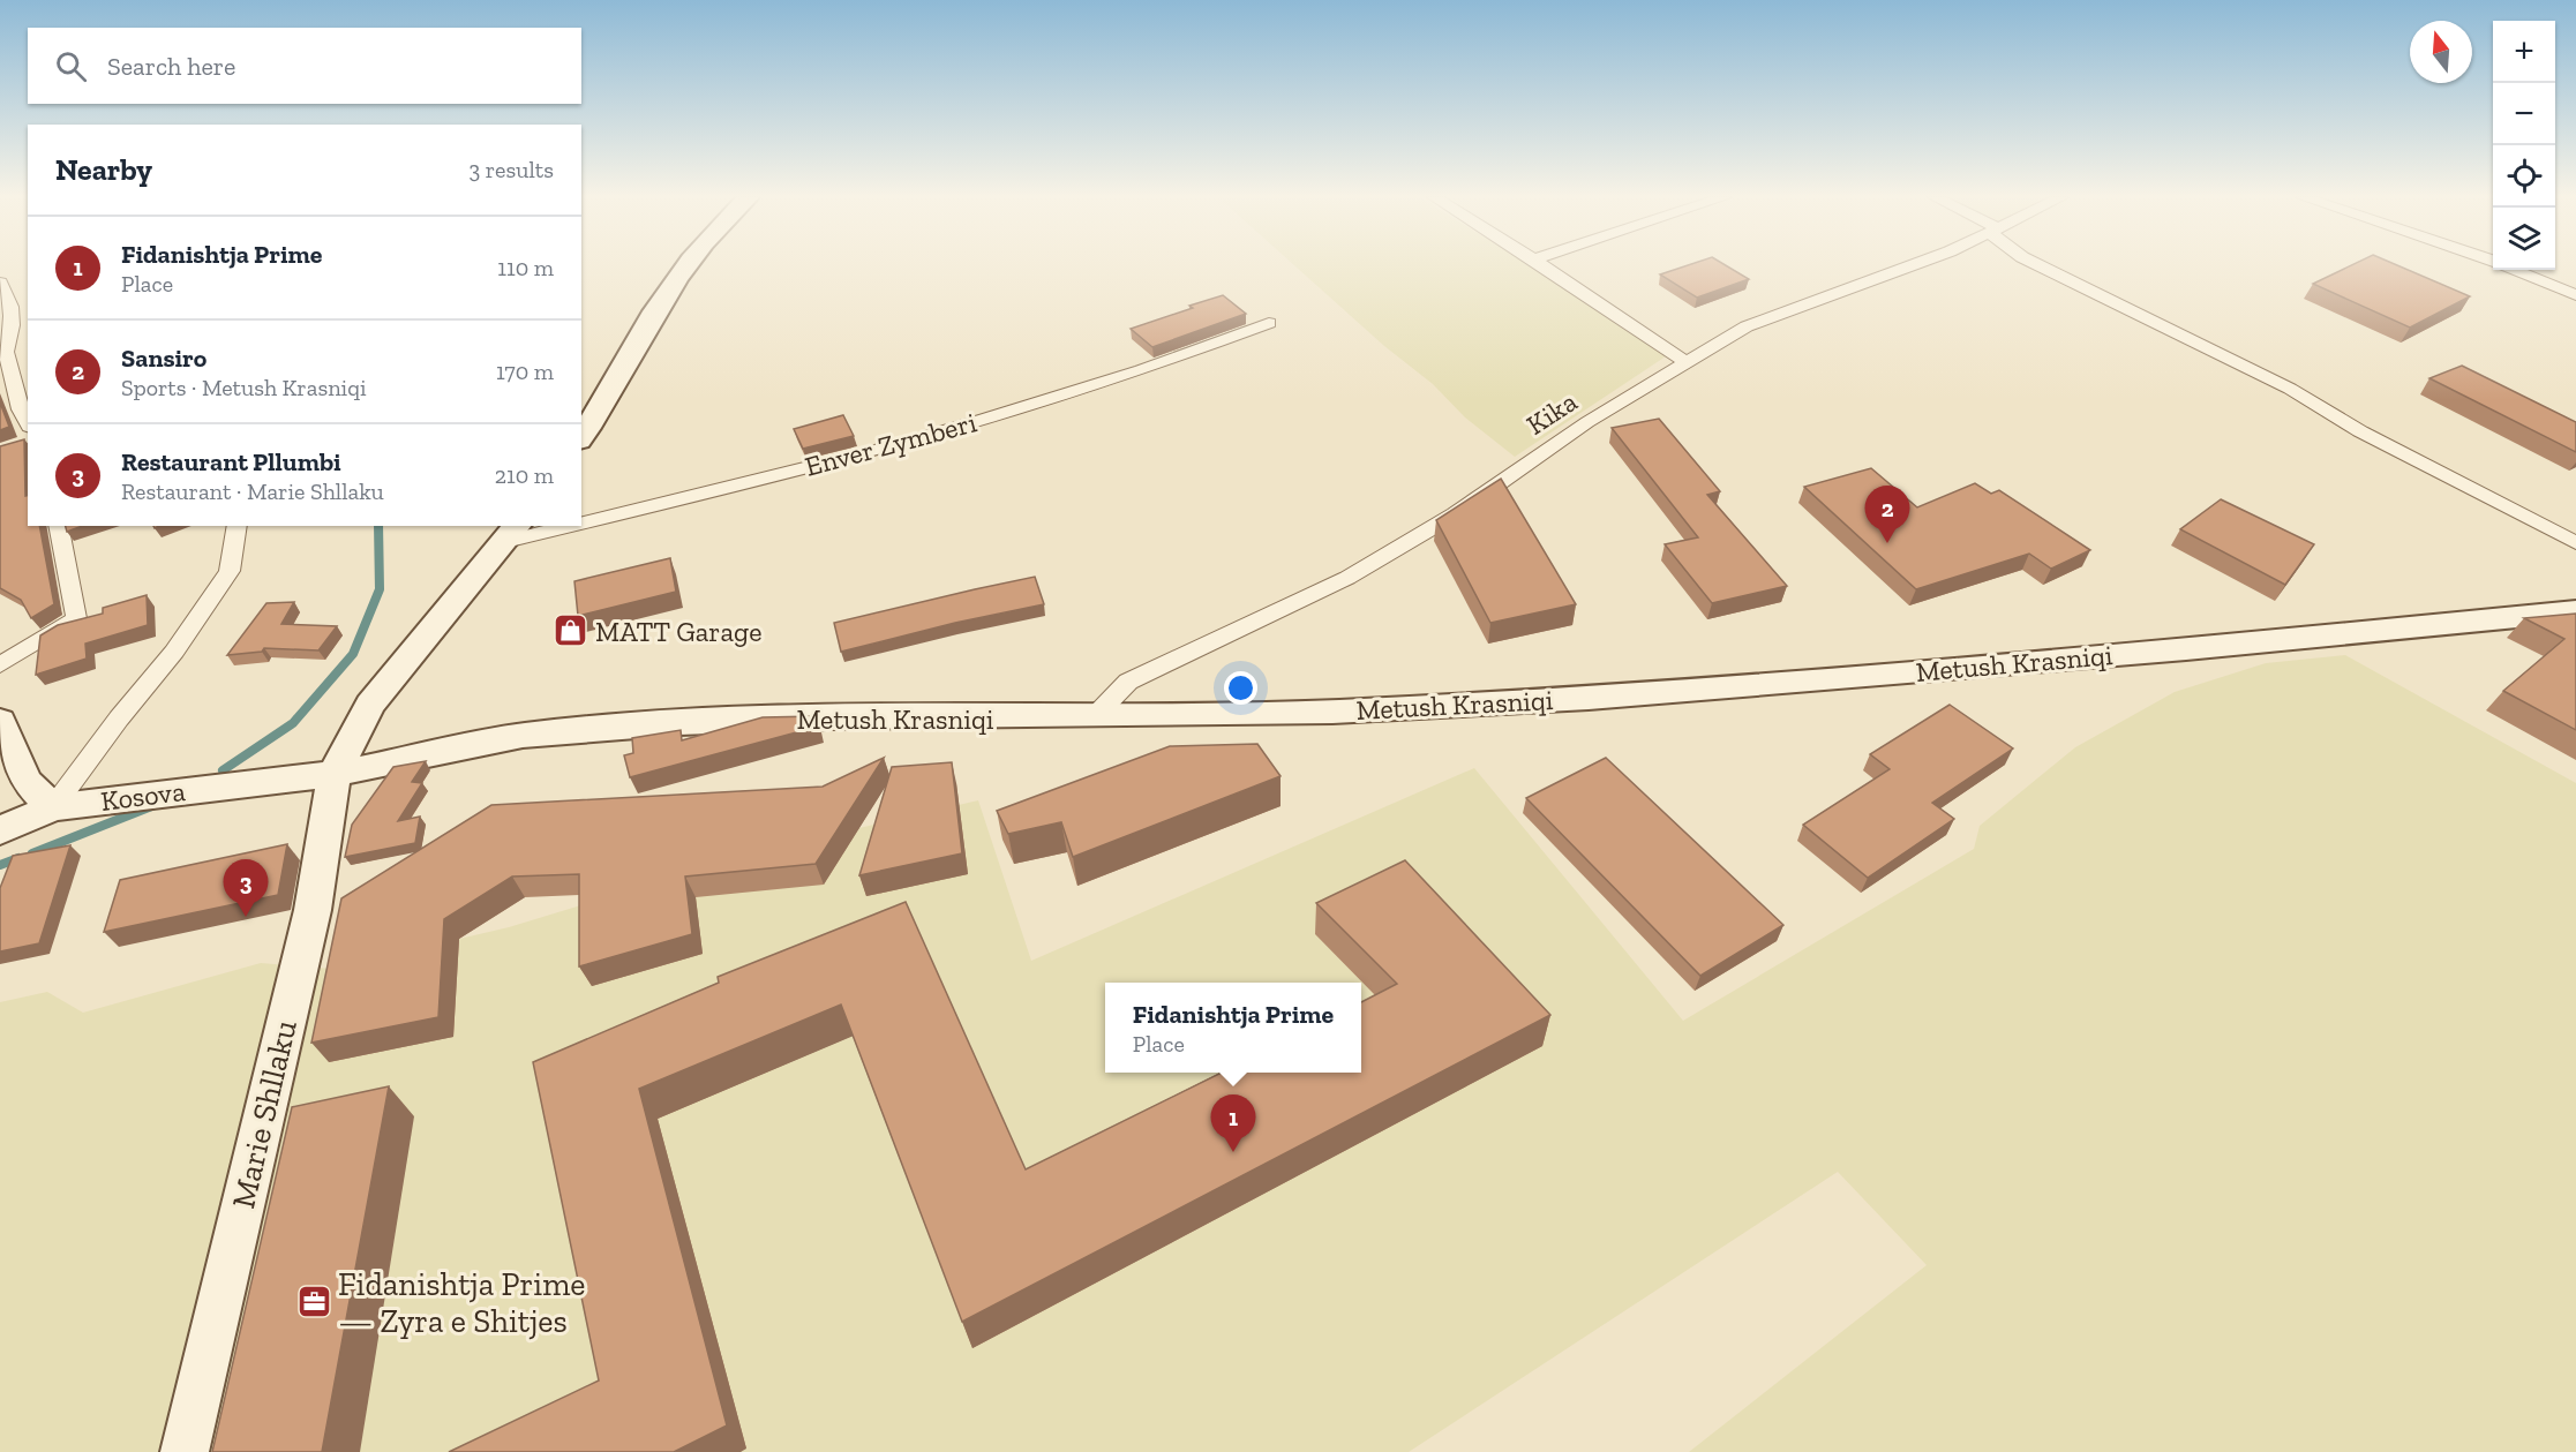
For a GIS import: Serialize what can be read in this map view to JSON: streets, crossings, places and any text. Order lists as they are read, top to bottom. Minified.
{"streets":{"street":["Kika","Enver Zymberi","Metush Krasniqi","Kosova","Marie Shllaku"]},"crossings":[["Kika","Metush Krasniqi"],["Enver Zymberi","Metush Krasniqi"],["Enver Zymberi","Kosova"],["Enver Zymberi","Marie Shllaku"],["Metush Krasniqi","Kosova"],["Metush Krasniqi","Marie Shllaku"],["Kosova","Marie Shllaku"]],"places":{"shop":["MATT Garage"],"office":["Fidanishtja Prime — Zyra e Shitjes"]},"north":"top","page":{"map_buttons":["+","−"],"search":"Search here","heading":["Nearby","3 results"],"list":[{"mark":"1","name":"Fidanishtja Prime","note":"Place","value":"110 m"},{"mark":"2","name":"Sansiro","note":"Sports · Metush Krasniqi","value":"170 m"},{"mark":"3","name":"Restaurant Pllumbi","note":"Restaurant · Marie Shllaku","value":"210 m"}],"pins":["2","3","1"],"popup":["Fidanishtja Prime","Place"]}}
